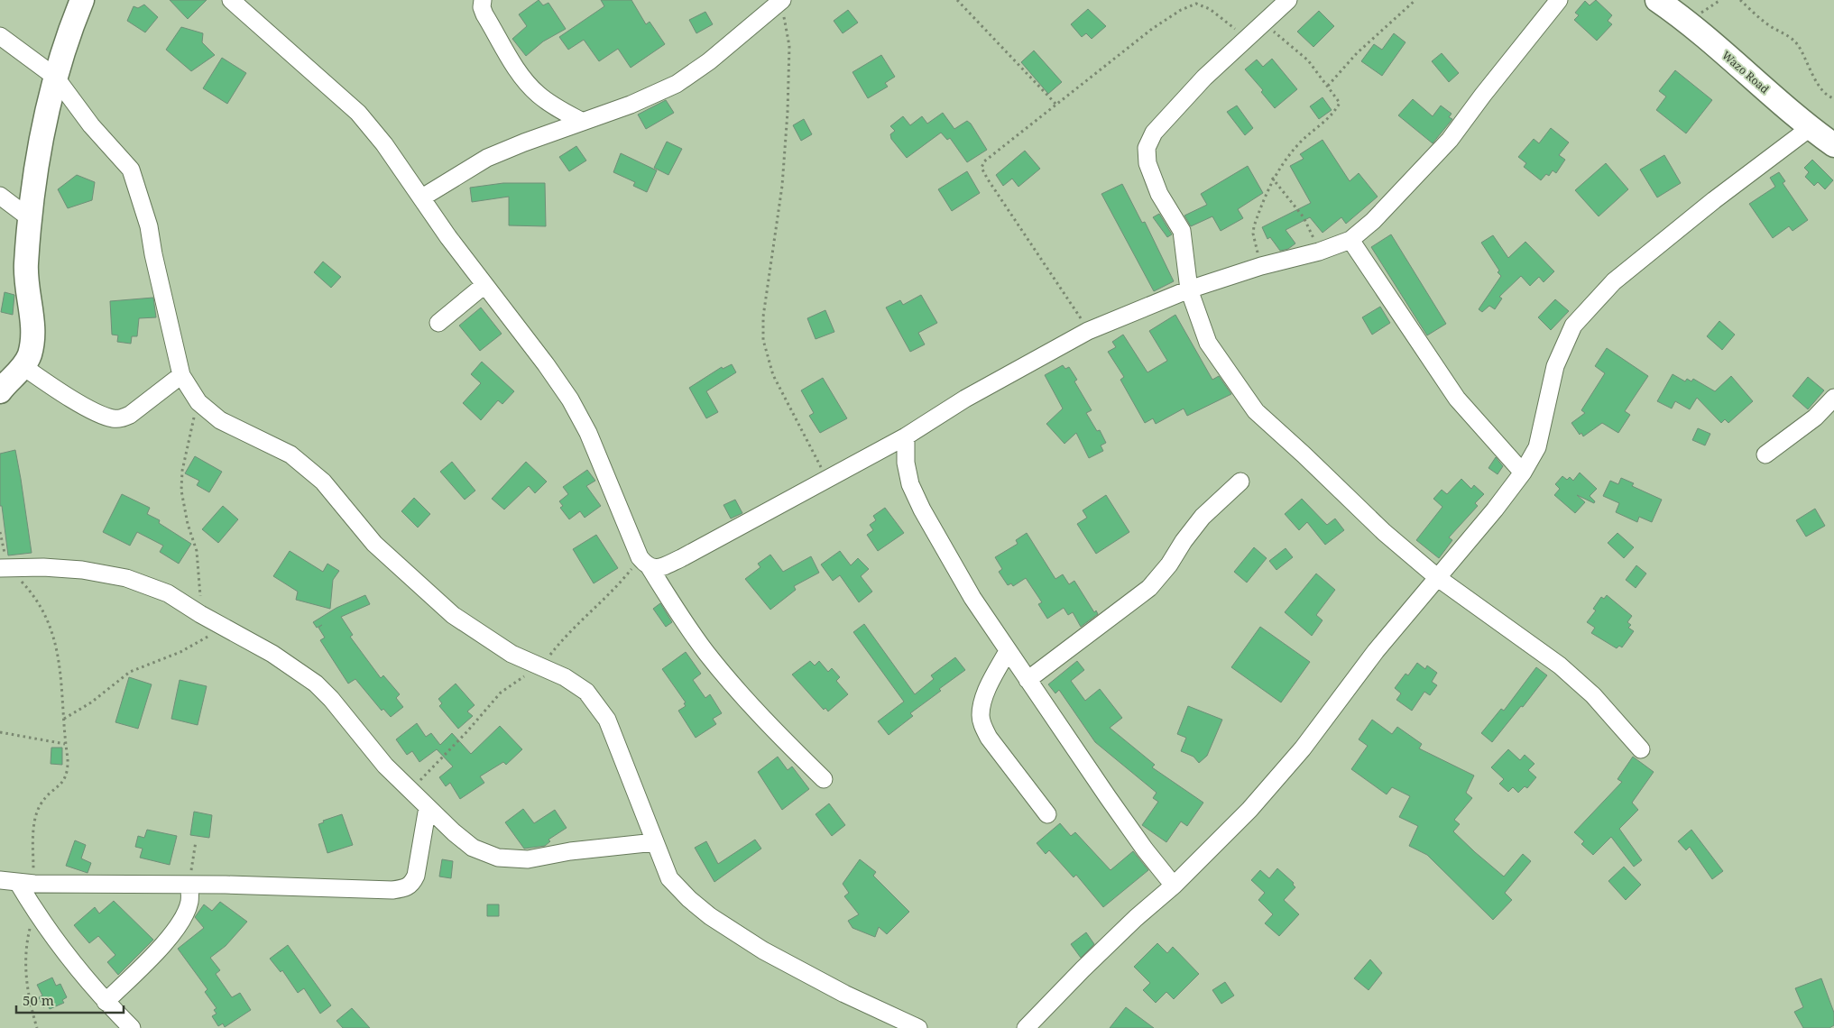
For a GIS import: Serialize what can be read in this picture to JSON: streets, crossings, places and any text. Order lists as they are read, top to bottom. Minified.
{"streets":{"street":["Wazo Road"]},"scale_bar":"50 m"}
